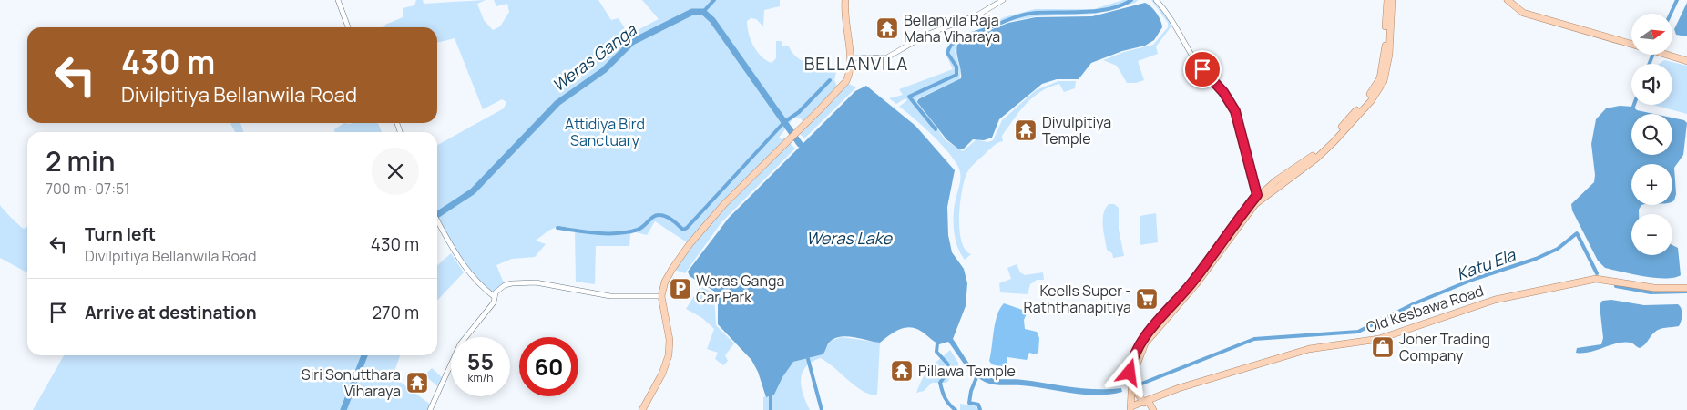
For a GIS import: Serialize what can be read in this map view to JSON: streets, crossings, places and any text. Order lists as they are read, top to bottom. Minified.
{"streets":{"main road":["Old Kesbawa Road"]},"districts":["BELLANVILA"],"water":["Weras Ganga","Weras Lake","Katu Ela"],"parks":["Attidiya Bird Sanctuary"],"places":{"temple":["Bellanvila Raja Maha Viharaya","Divulpitiya Temple","Pillawa Temple","Siri Sonutthara Viharaya"],"parking":["Weras Ganga Car Park"],"supermarket":["Keells Super - Raththanapitiya"],"shop":["Joher Trading Company"]},"north":"right","page":{"map_buttons":["+","−"],"turn":["430 m","Divilpitiya Bellanwila Road"],"heading":["2 min","700 m · 07:51"],"list":[{"name":"Turn left","note":"Divilpitiya Bellanwila Road","value":"430 m"},{"name":"Arrive at destination","value":"270 m"}],"speed":"55 km/h","limit":"60"}}
